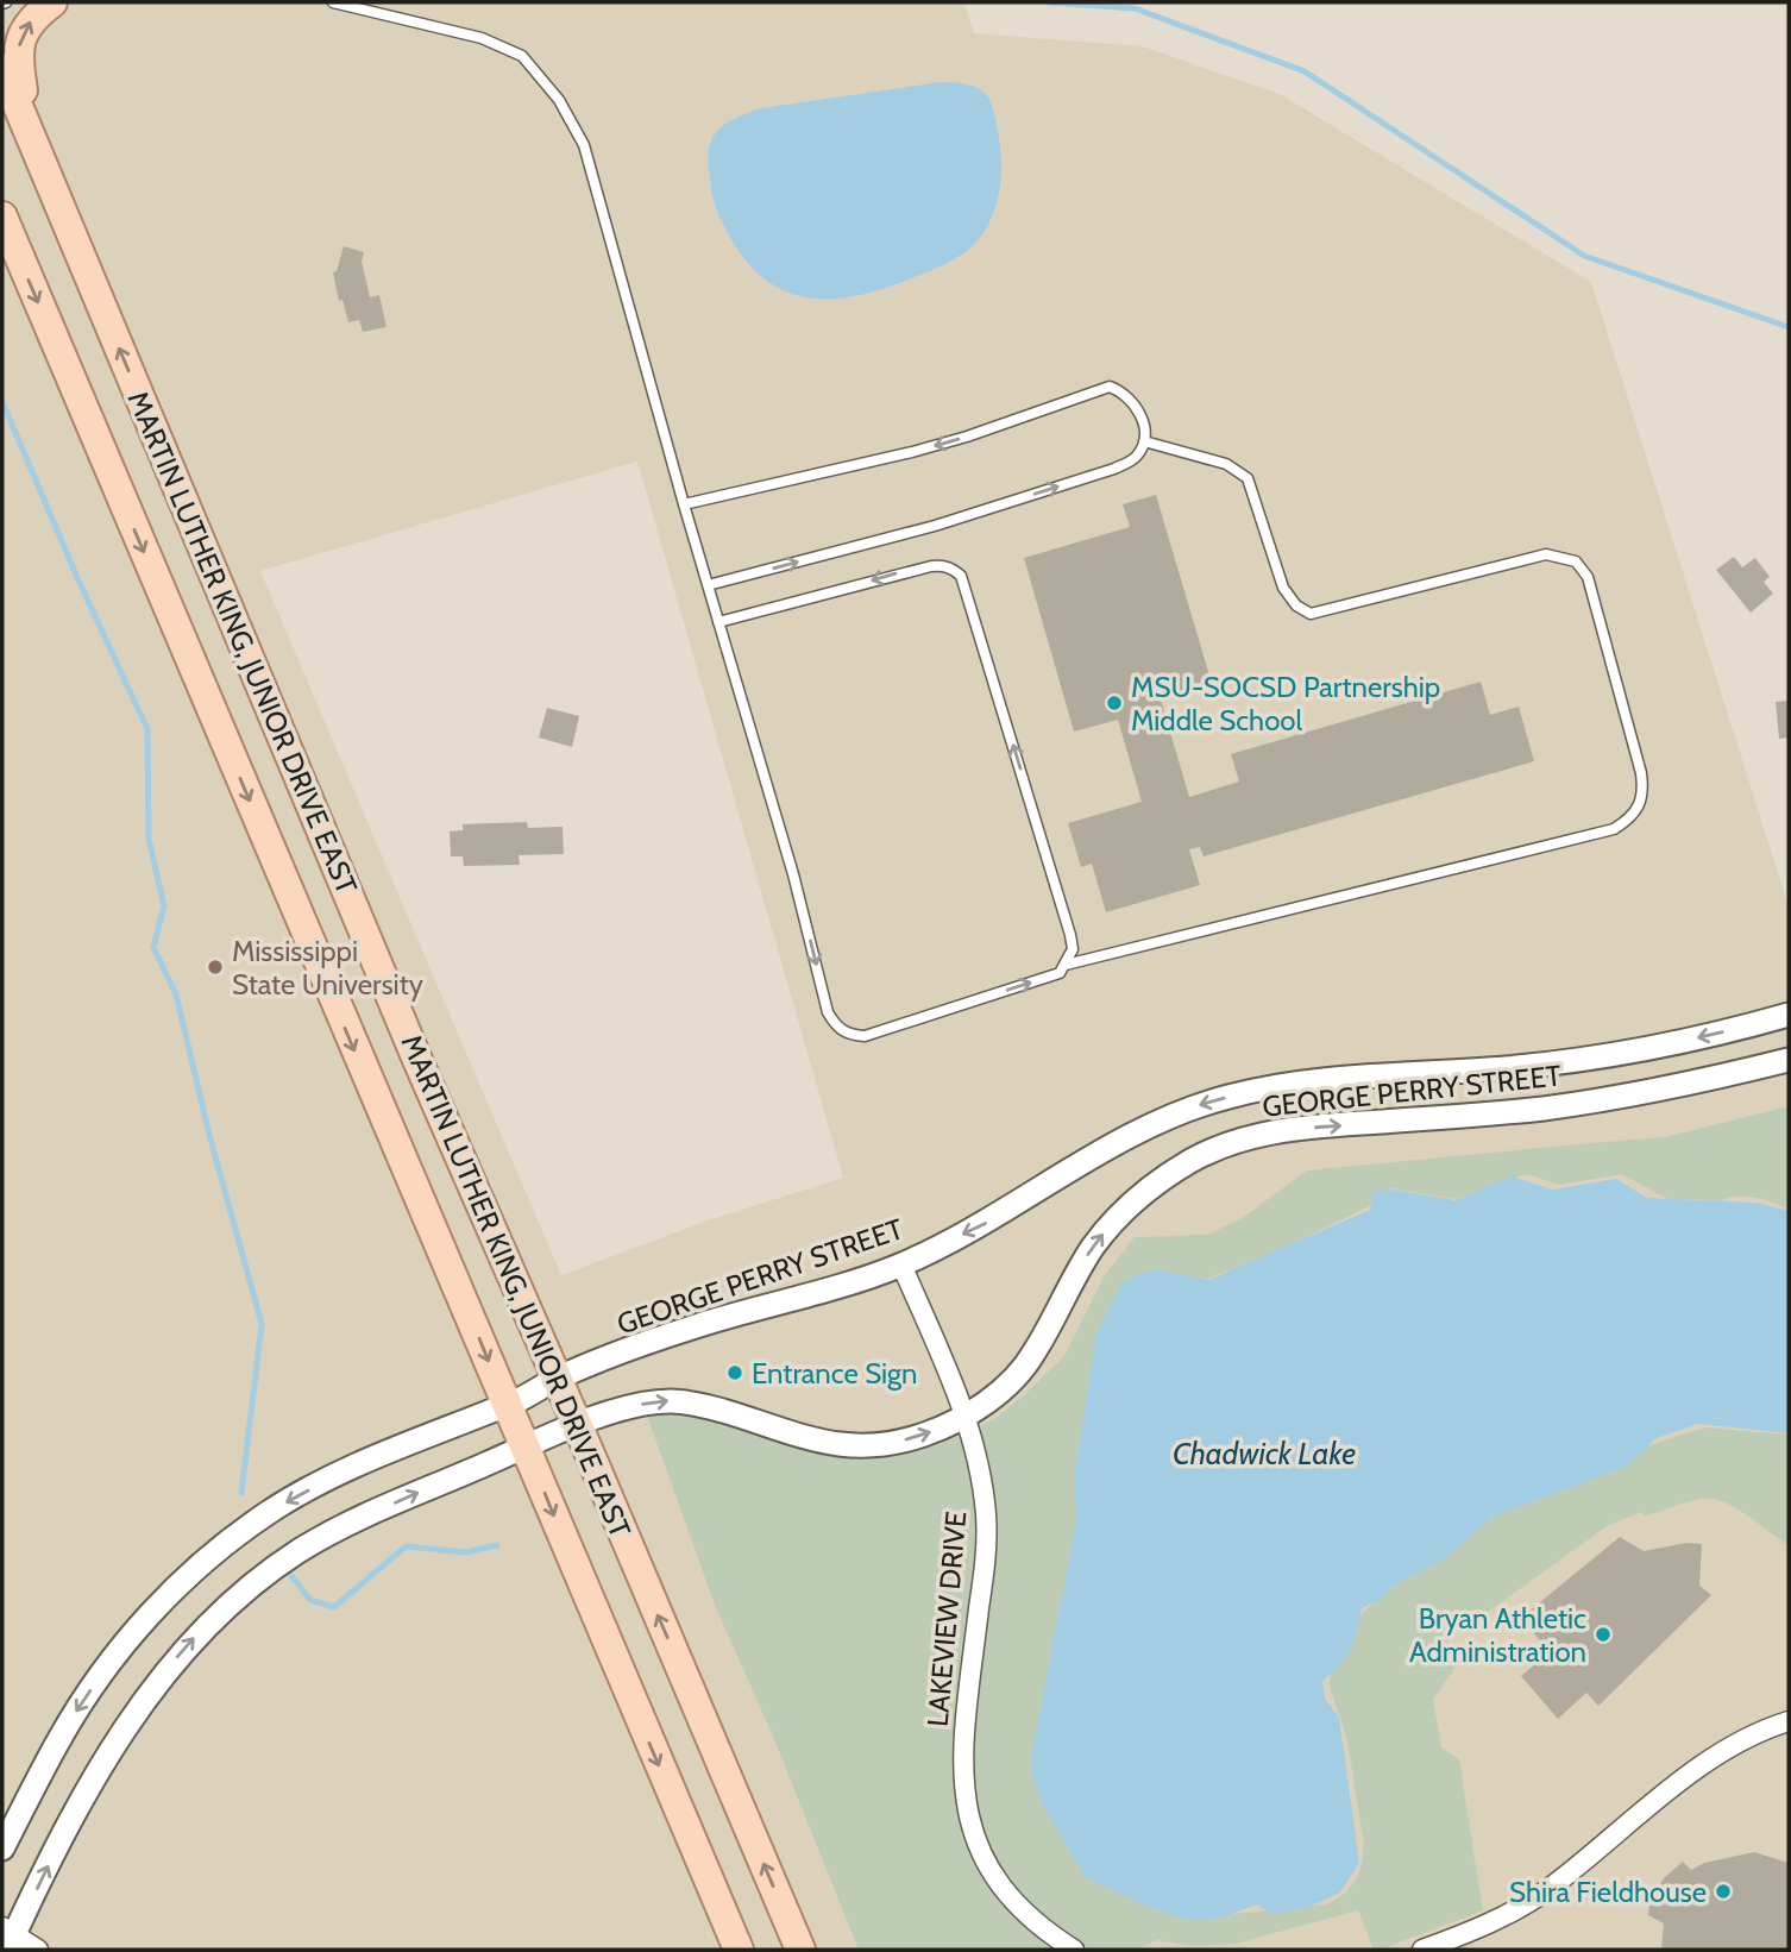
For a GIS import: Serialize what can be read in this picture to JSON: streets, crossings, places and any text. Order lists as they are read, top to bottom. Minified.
{"streets":{"main road":["MARTIN LUTHER KING, JUNIOR DRIVE EAST"],"street":["GEORGE PERRY STREET","LAKEVIEW DRIVE"]},"crossings":[["MARTIN LUTHER KING, JUNIOR DRIVE EAST","GEORGE PERRY STREET"],["GEORGE PERRY STREET","LAKEVIEW DRIVE"]],"water":["Chadwick Lake"],"places":["MSU-SOCSD Partnership Middle School","Mississippi State University","Entrance Sign","Bryan Athletic Administration","Shira Fieldhouse"]}
